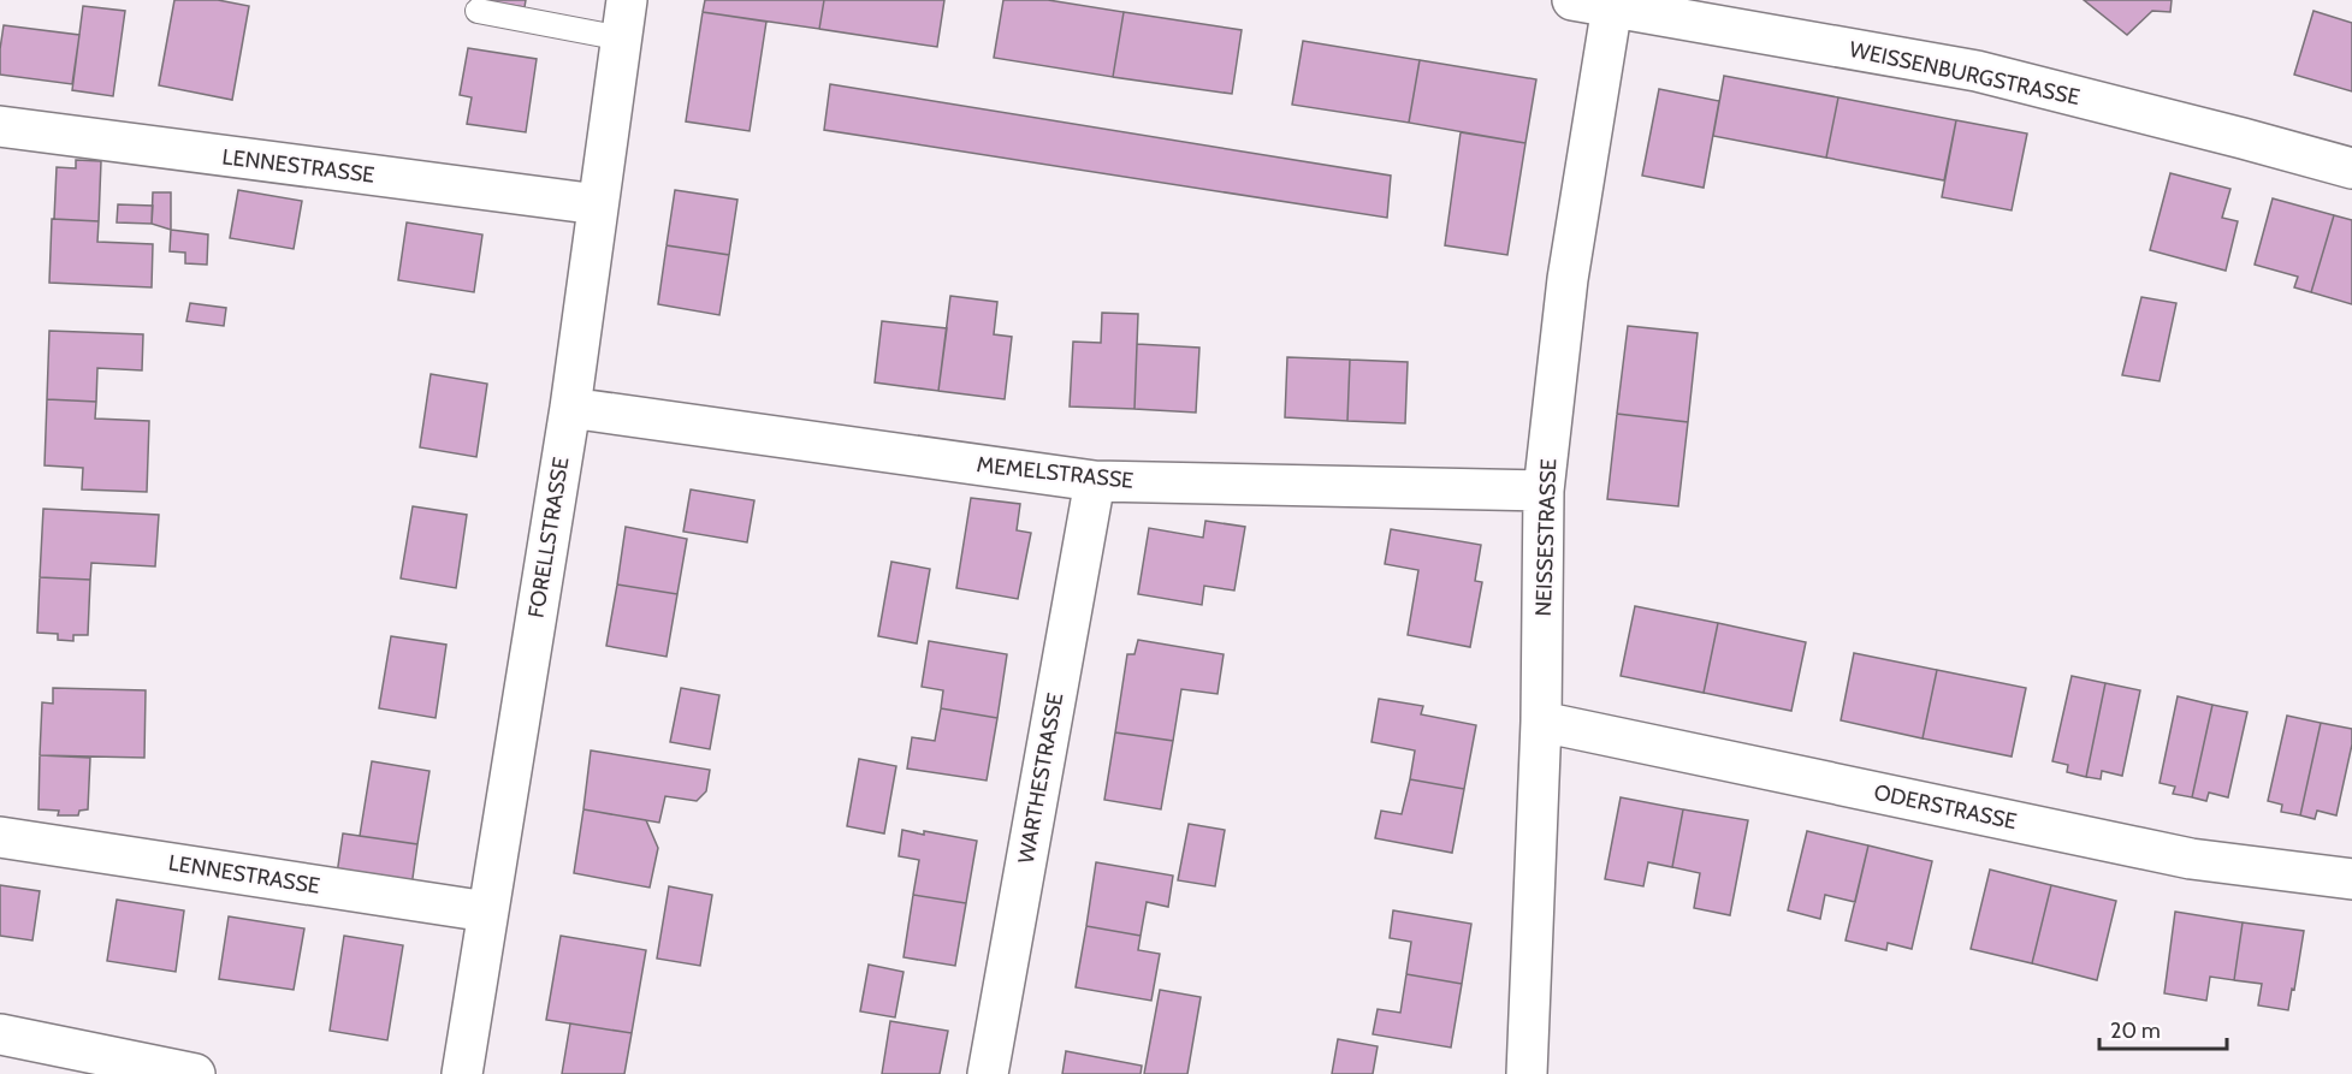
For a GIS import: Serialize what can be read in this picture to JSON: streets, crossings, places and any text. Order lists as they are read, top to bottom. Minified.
{"streets":{"street":["WEISSENBURGSTRASSE","LENNESTRASSE","MEMELSTRASSE","FORELLSTRASSE","NEISSESTRASSE","WARTHESTRASSE","ODERSTRASSE"]},"crossings":[["WEISSENBURGSTRASSE","NEISSESTRASSE"],["LENNESTRASSE","FORELLSTRASSE"],["MEMELSTRASSE","FORELLSTRASSE"],["MEMELSTRASSE","NEISSESTRASSE"],["MEMELSTRASSE","WARTHESTRASSE"],["NEISSESTRASSE","ODERSTRASSE"]],"scale_bar":"20 m"}
